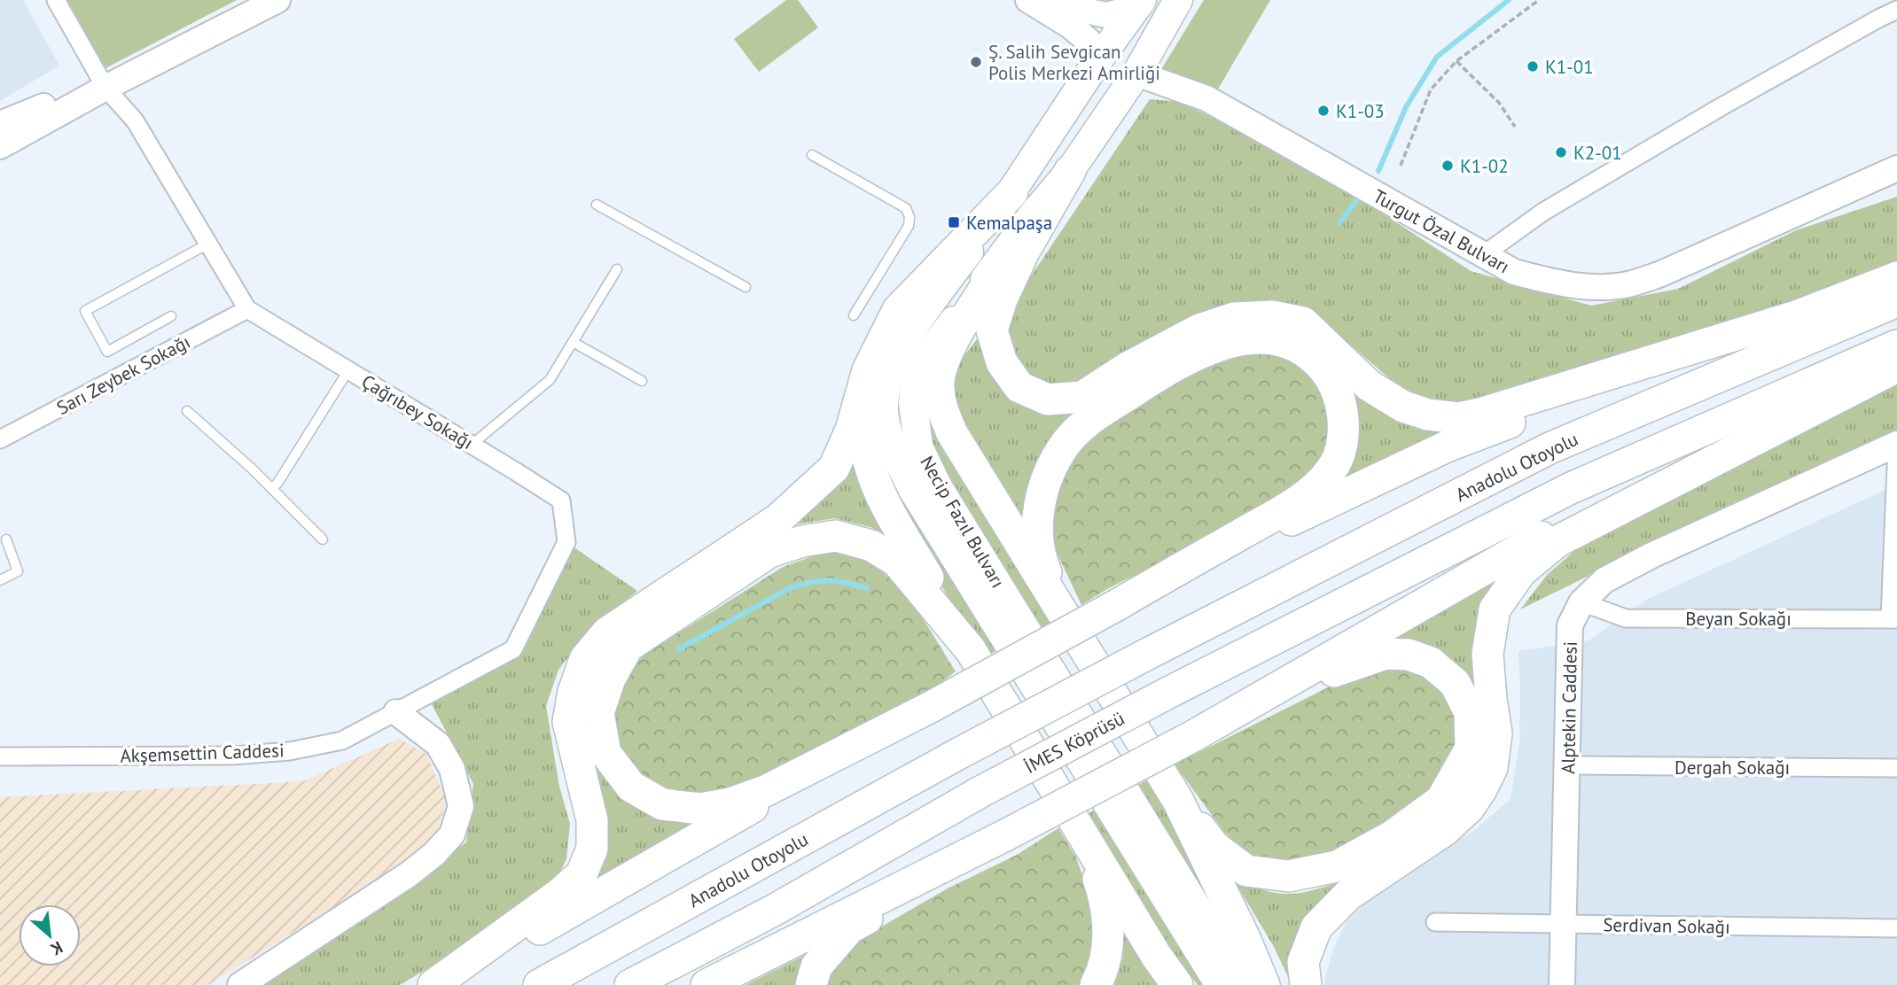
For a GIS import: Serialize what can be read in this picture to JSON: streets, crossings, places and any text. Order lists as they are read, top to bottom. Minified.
{"streets":{"highway":["Anadolu Otoyolu","İMES Köprüsü"],"main road":["Turgut Özal Bulvarı","Necip Fazıl Bulvarı","Alptekin Caddesi"],"street":["Sarı Zeybek Sokağı","Çağrıbey Sokağı","Beyan Sokağı","Akşemsettin Caddesi","Dergah Sokağı","Serdivan Sokağı"]},"crossings":[["Turgut Özal Bulvarı","Necip Fazıl Bulvarı"],["Sarı Zeybek Sokağı","Çağrıbey Sokağı"],["Çağrıbey Sokağı","Akşemsettin Caddesi"],["Beyan Sokağı","Alptekin Caddesi"],["Alptekin Caddesi","Dergah Sokağı"],["Alptekin Caddesi","Serdivan Sokağı"]],"places":{"other":["Ş. Salih Sevgican Polis Merkezi Amirliği","K1-01","K1-03","K2-01","K1-02"],"transit":["Kemalpaşa"]},"north":"bottom right"}
